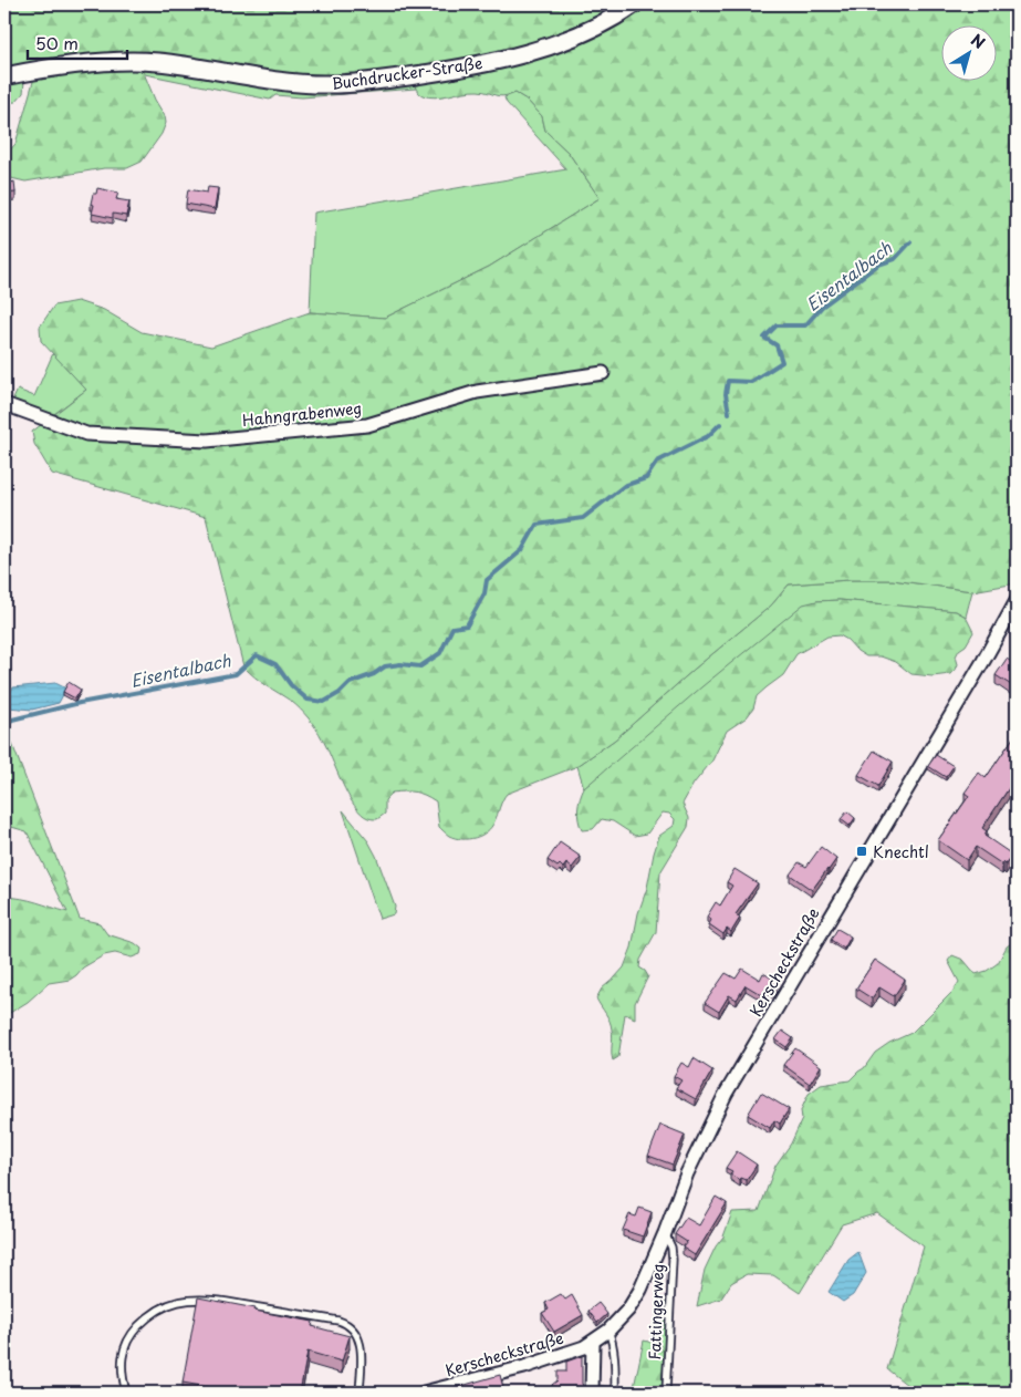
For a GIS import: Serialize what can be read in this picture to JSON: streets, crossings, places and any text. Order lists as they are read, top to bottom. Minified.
{"streets":{"street":["Buchdrucker-Straße","Hahngrabenweg","Kerscheckstraße"],"lane":["Fattingerweg"]},"crossings":[["Kerscheckstraße","Fattingerweg"]],"water":["Eisentalbach"],"places":{"transit":["Knechtl"]},"scale_bar":"50 m","north":"top right"}
